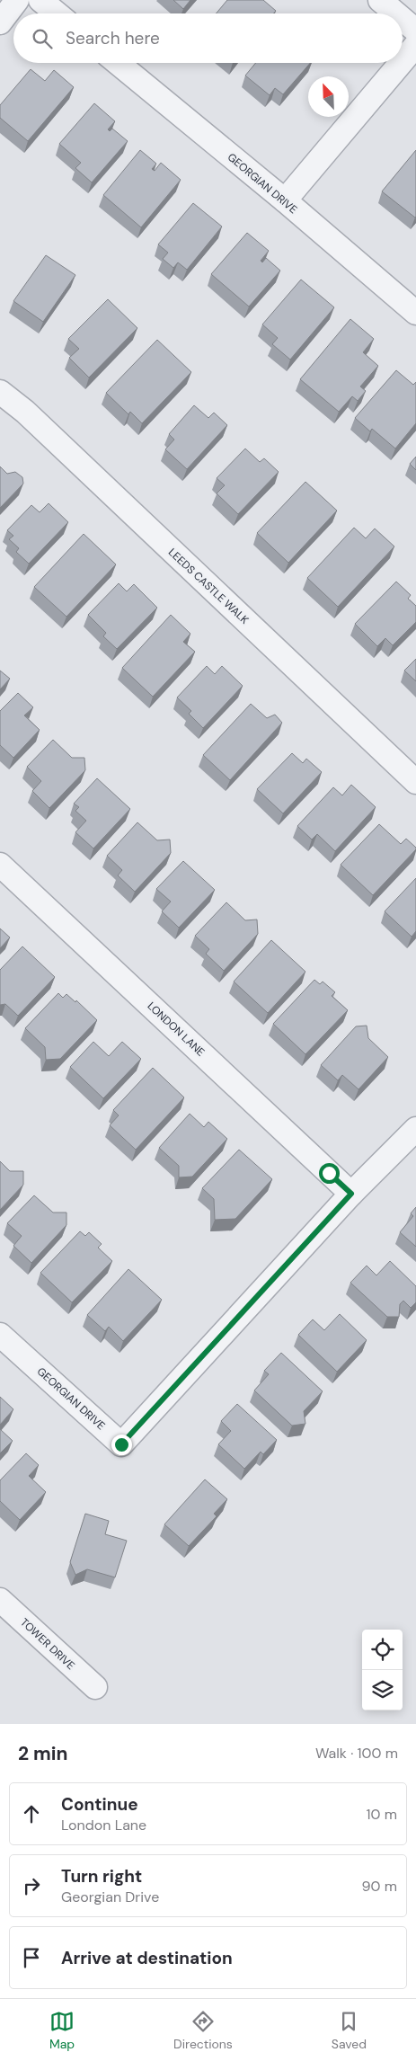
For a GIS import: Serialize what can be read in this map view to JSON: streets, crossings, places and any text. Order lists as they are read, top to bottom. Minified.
{"streets":{"street":["GEORGIAN DRIVE","LEEDS CASTLE WALK","LONDON LANE","TOWER DRIVE"]},"crossings":[["GEORGIAN DRIVE","LONDON LANE"]],"north":"top left","page":{"search":"Search here","heading":["2 min","Walk · 100 m"],"list":[["Continue","London Lane","10 m"],["Turn right","Georgian Drive","90 m"],"Arrive at destination"],"nav":["Map","Directions","Saved"]}}
